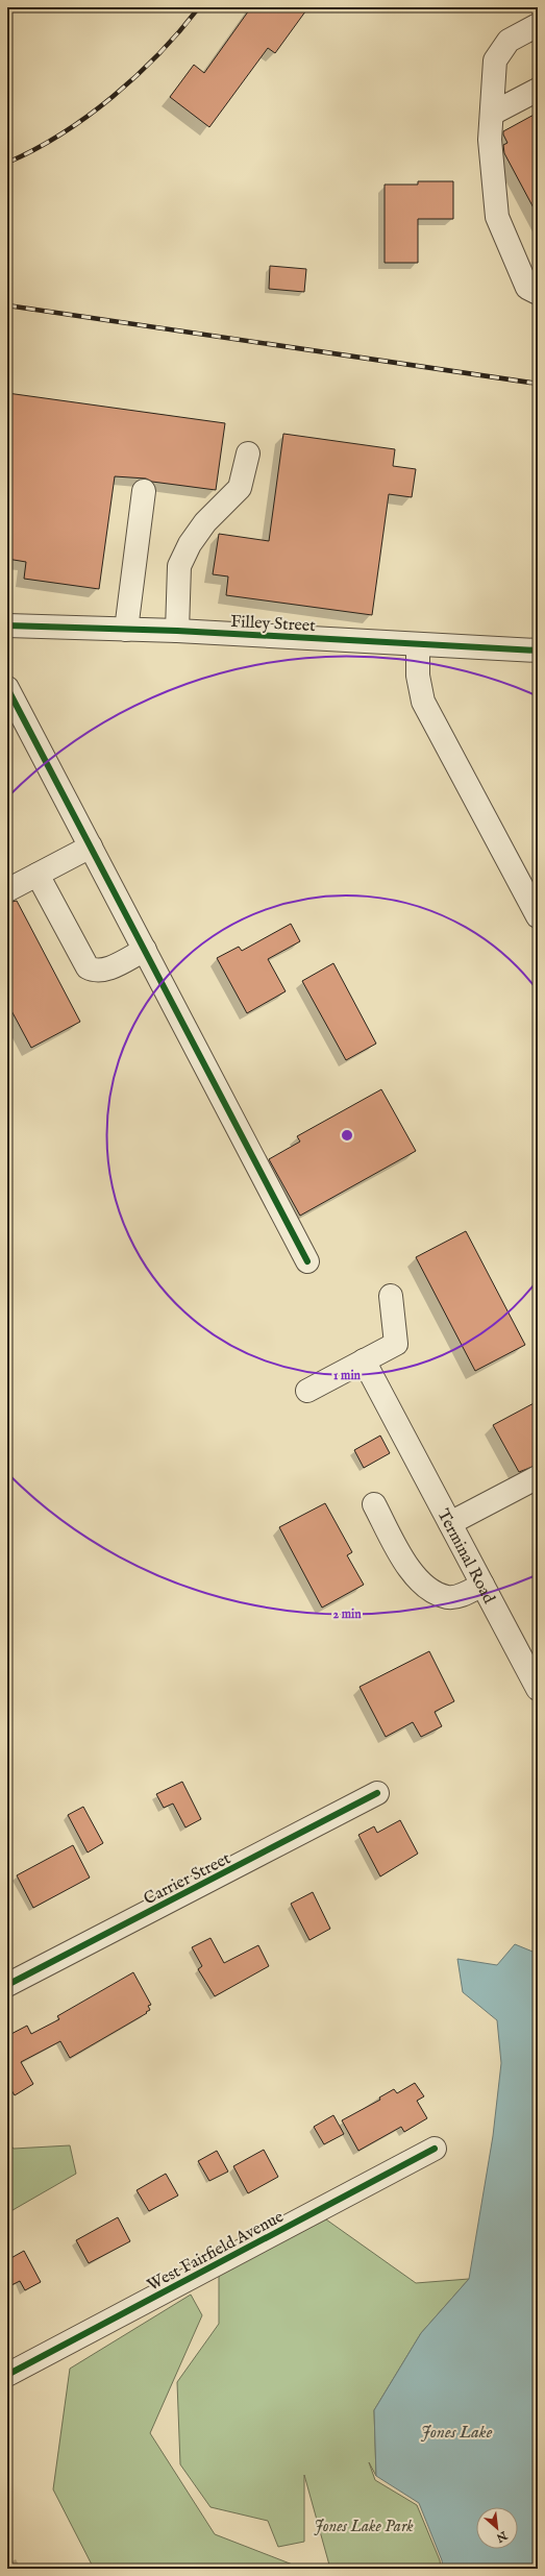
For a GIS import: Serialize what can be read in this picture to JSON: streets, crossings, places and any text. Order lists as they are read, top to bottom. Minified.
{"streets":{"street":["Filley Street","Terminal Road","Carrier Street","West Fairfield Avenue"]},"water":["Jones Lake"],"parks":["Jones Lake Park"],"north":"bottom right","rings":["1 min","2 min"]}
